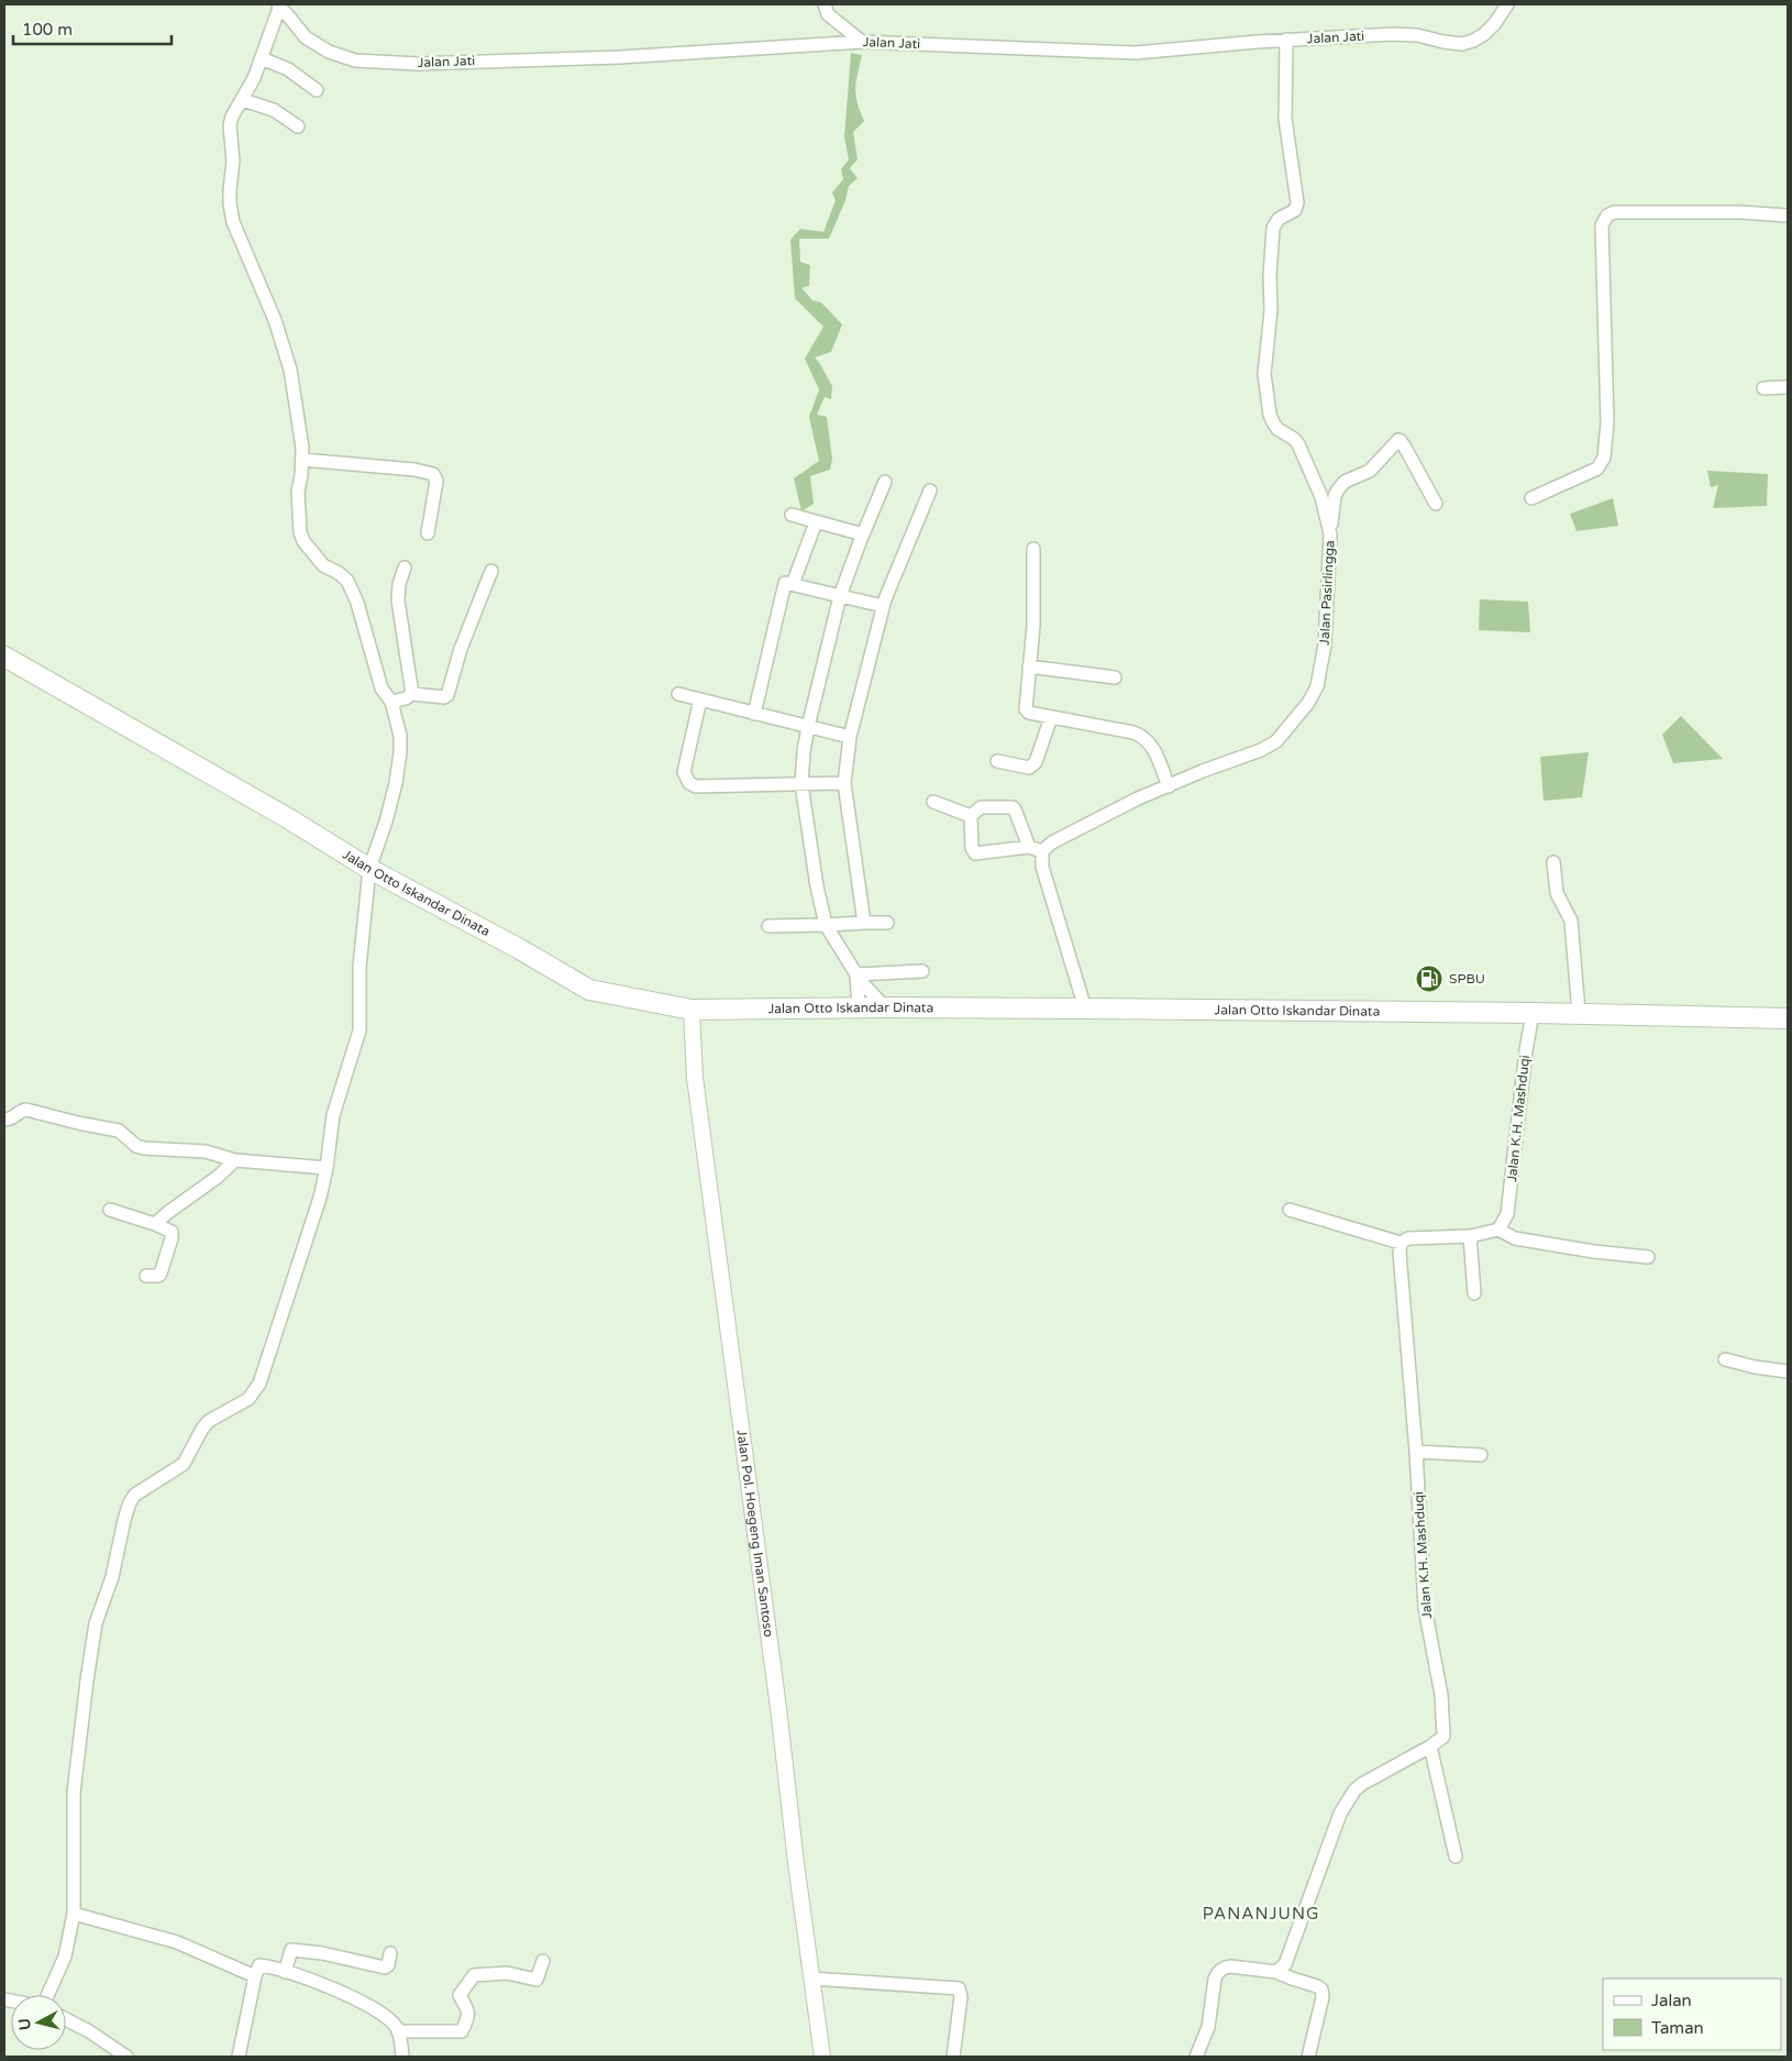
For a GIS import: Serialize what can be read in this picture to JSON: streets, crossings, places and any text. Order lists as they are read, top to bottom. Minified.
{"streets":{"main road":["Jalan Otto Iskandar Dinata"],"street":["Jalan Jati","Jalan Pasirlingga","Jalan K.H. Mashduqi","Jalan Pol. Hoegeng Iman Santoso"]},"crossings":[["Jalan Jati","Jalan Pasirlingga"],["Jalan Otto Iskandar Dinata","Jalan K.H. Mashduqi"],["Jalan Otto Iskandar Dinata","Jalan Pol. Hoegeng Iman Santoso"]],"districts":["PANANJUNG"],"places":{"fuel station":["SPBU"]},"legend":["Jalan","Taman"],"scale_bar":"100 m","north":"left"}
